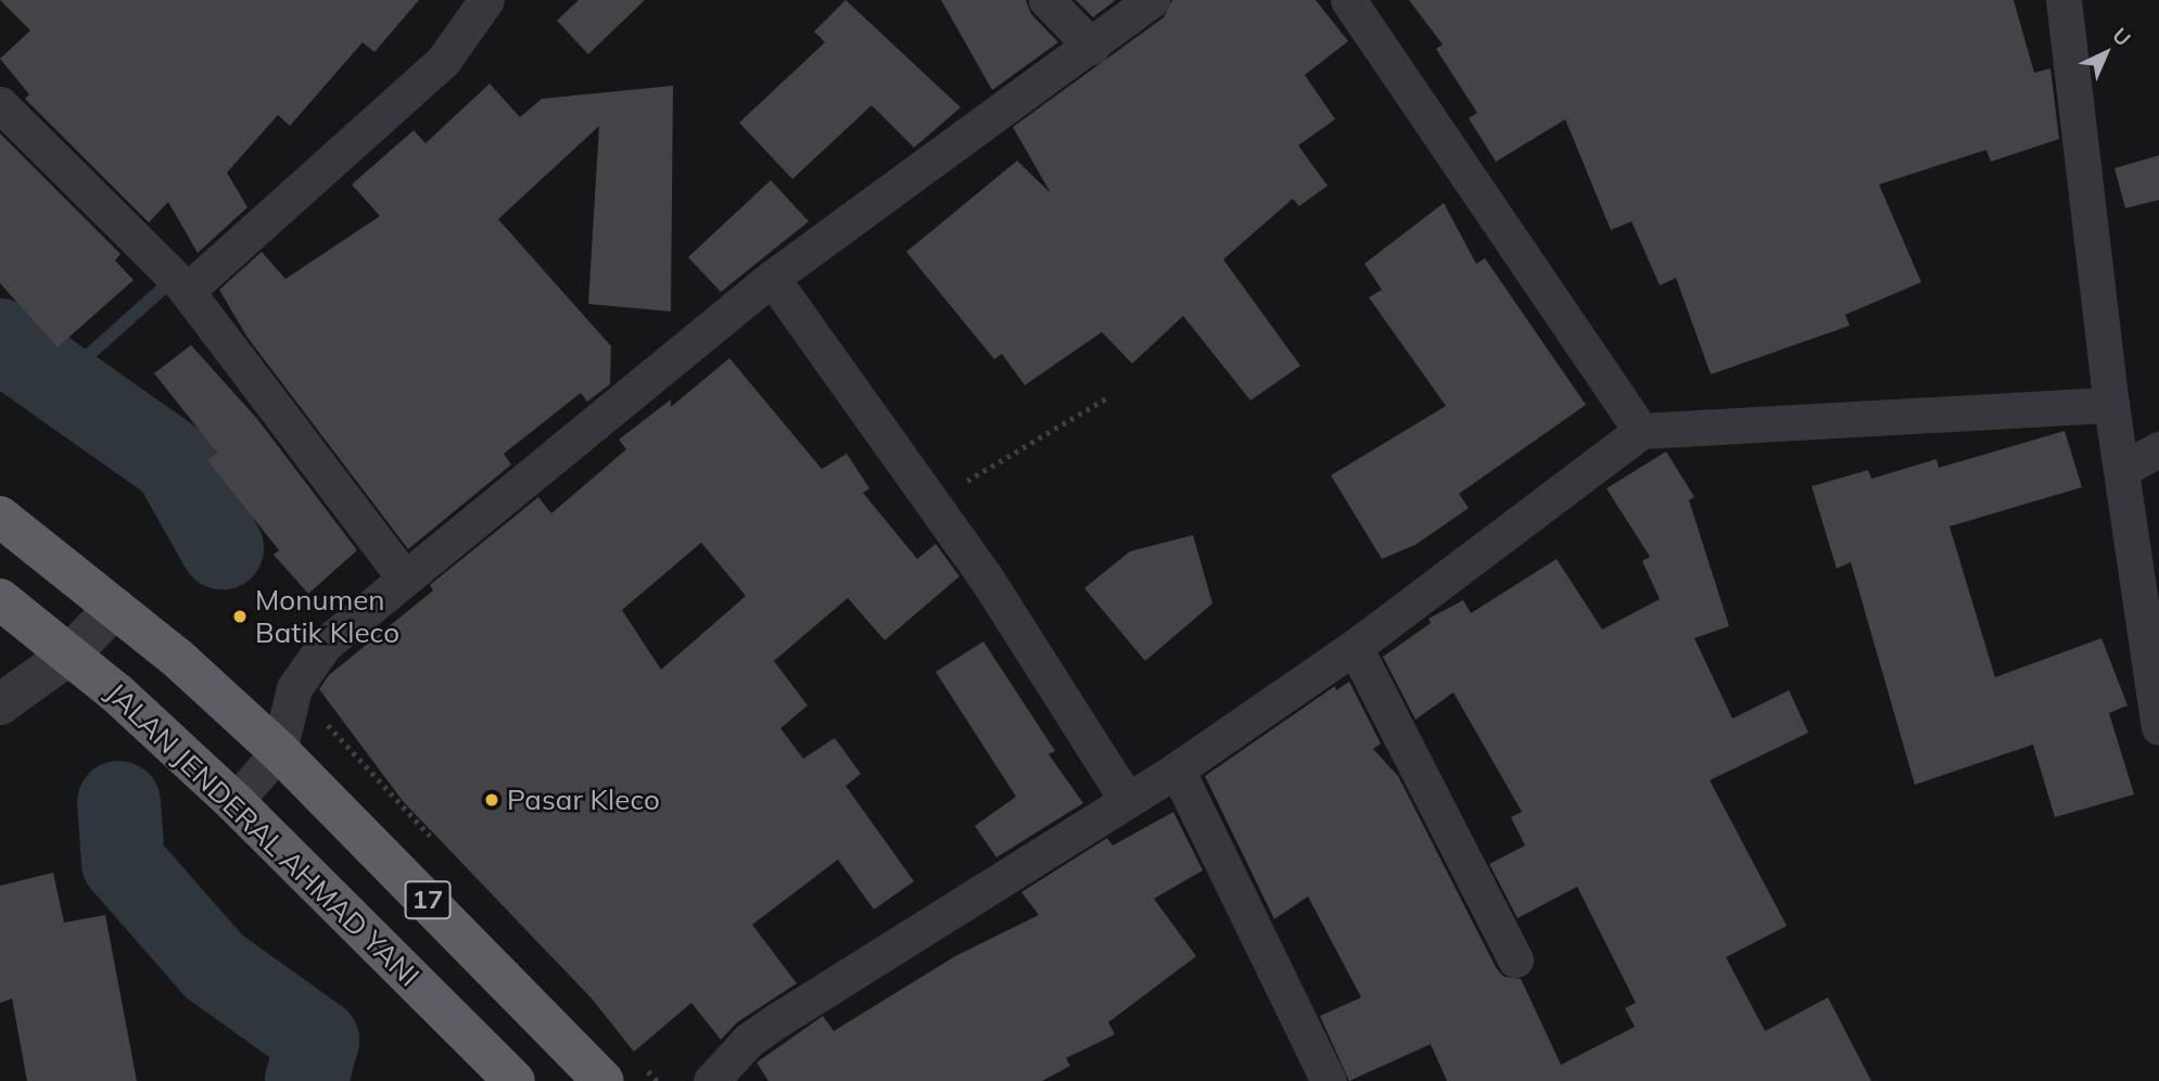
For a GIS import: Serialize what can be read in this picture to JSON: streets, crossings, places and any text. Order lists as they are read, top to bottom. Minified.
{"streets":{"highway":["JALAN JENDERAL AHMAD YANI","17"]},"places":["Monumen Batik Kleco","Pasar Kleco"],"north":"top right"}
